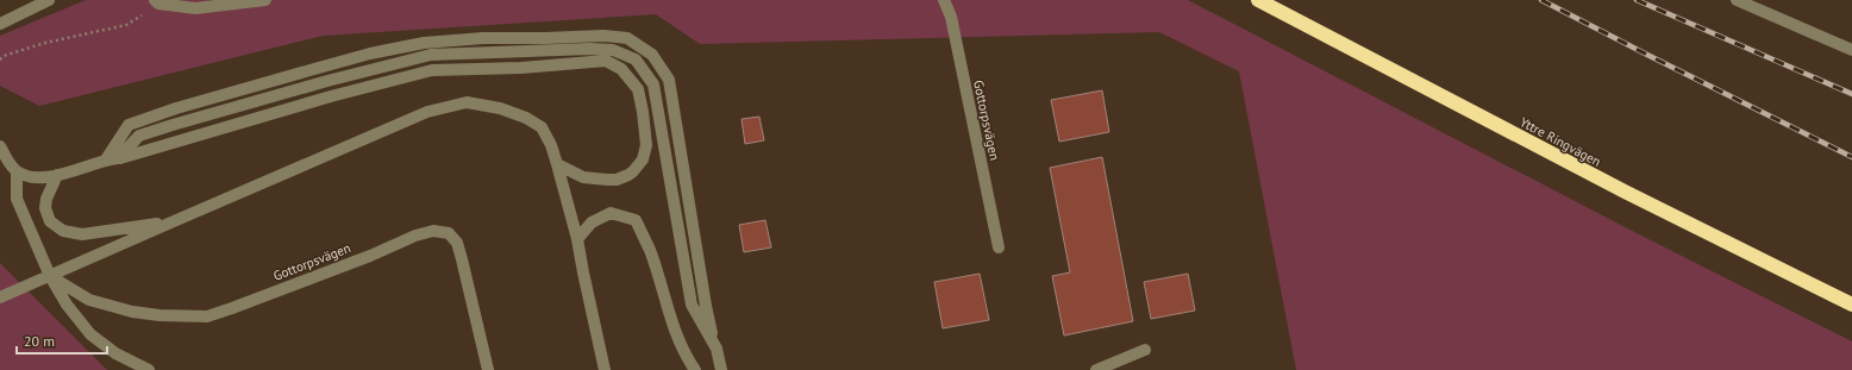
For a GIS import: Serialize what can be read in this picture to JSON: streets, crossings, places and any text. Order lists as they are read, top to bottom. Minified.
{"streets":{"highway":["Yttre Ringvägen"],"street":["Gottorpsvägen"]},"scale_bar":"20 m"}
